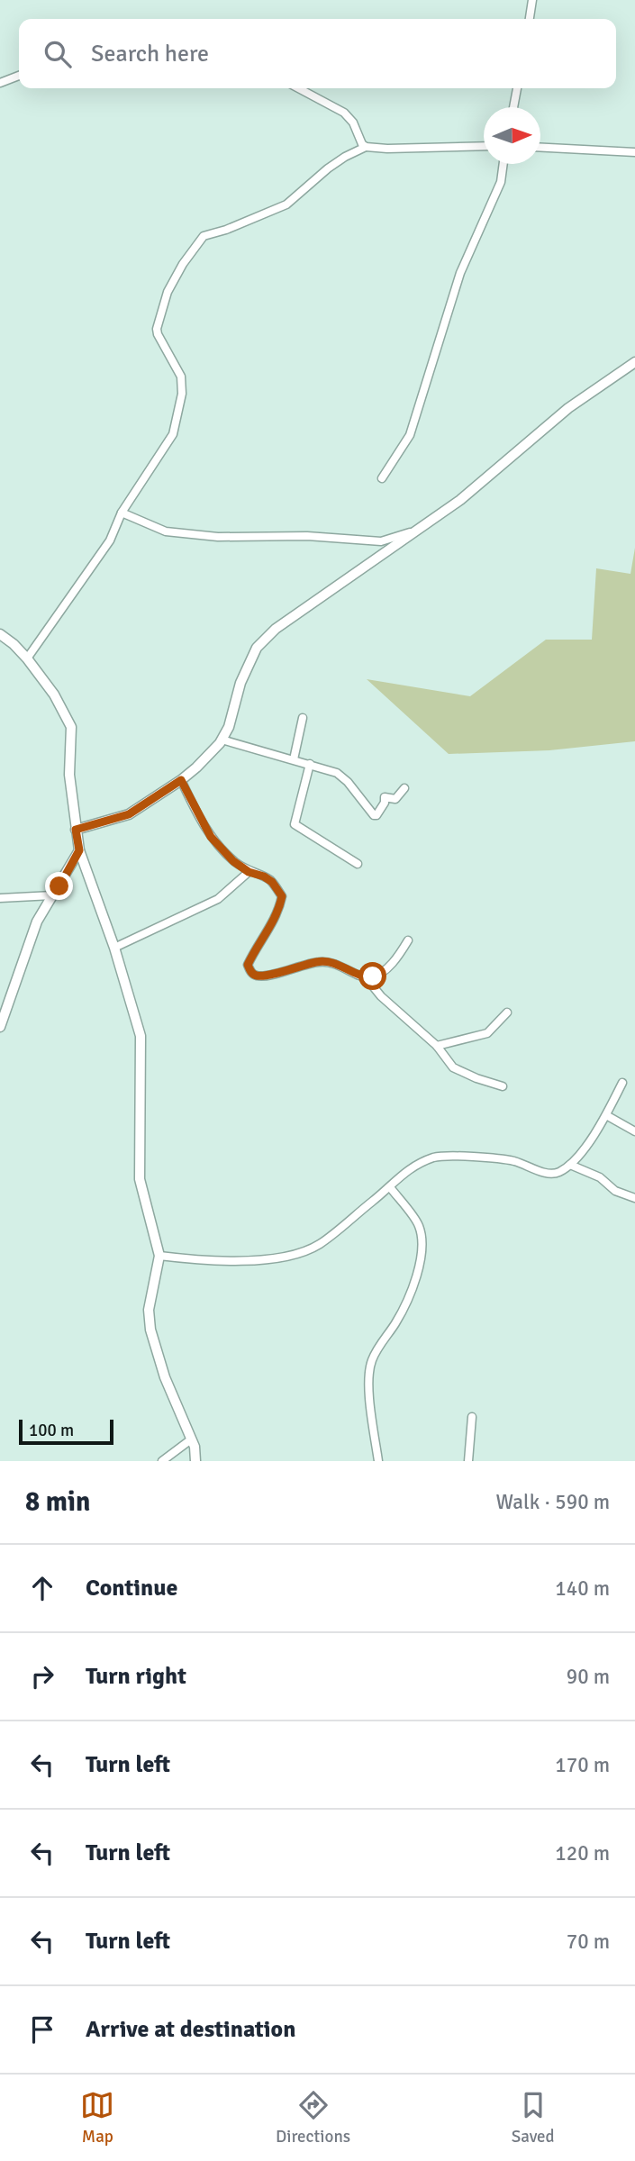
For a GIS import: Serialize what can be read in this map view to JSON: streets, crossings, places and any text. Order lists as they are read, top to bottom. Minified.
{"scale_bar":"100 m","north":"right","page":{"search":"Search here","scale":"100 m","heading":["8 min","Walk · 590 m"],"list":[["Continue","140 m"],["Turn right","90 m"],["Turn left","170 m"],["Turn left","120 m"],["Turn left","70 m"],"Arrive at destination"],"nav":["Map","Directions","Saved"]}}
